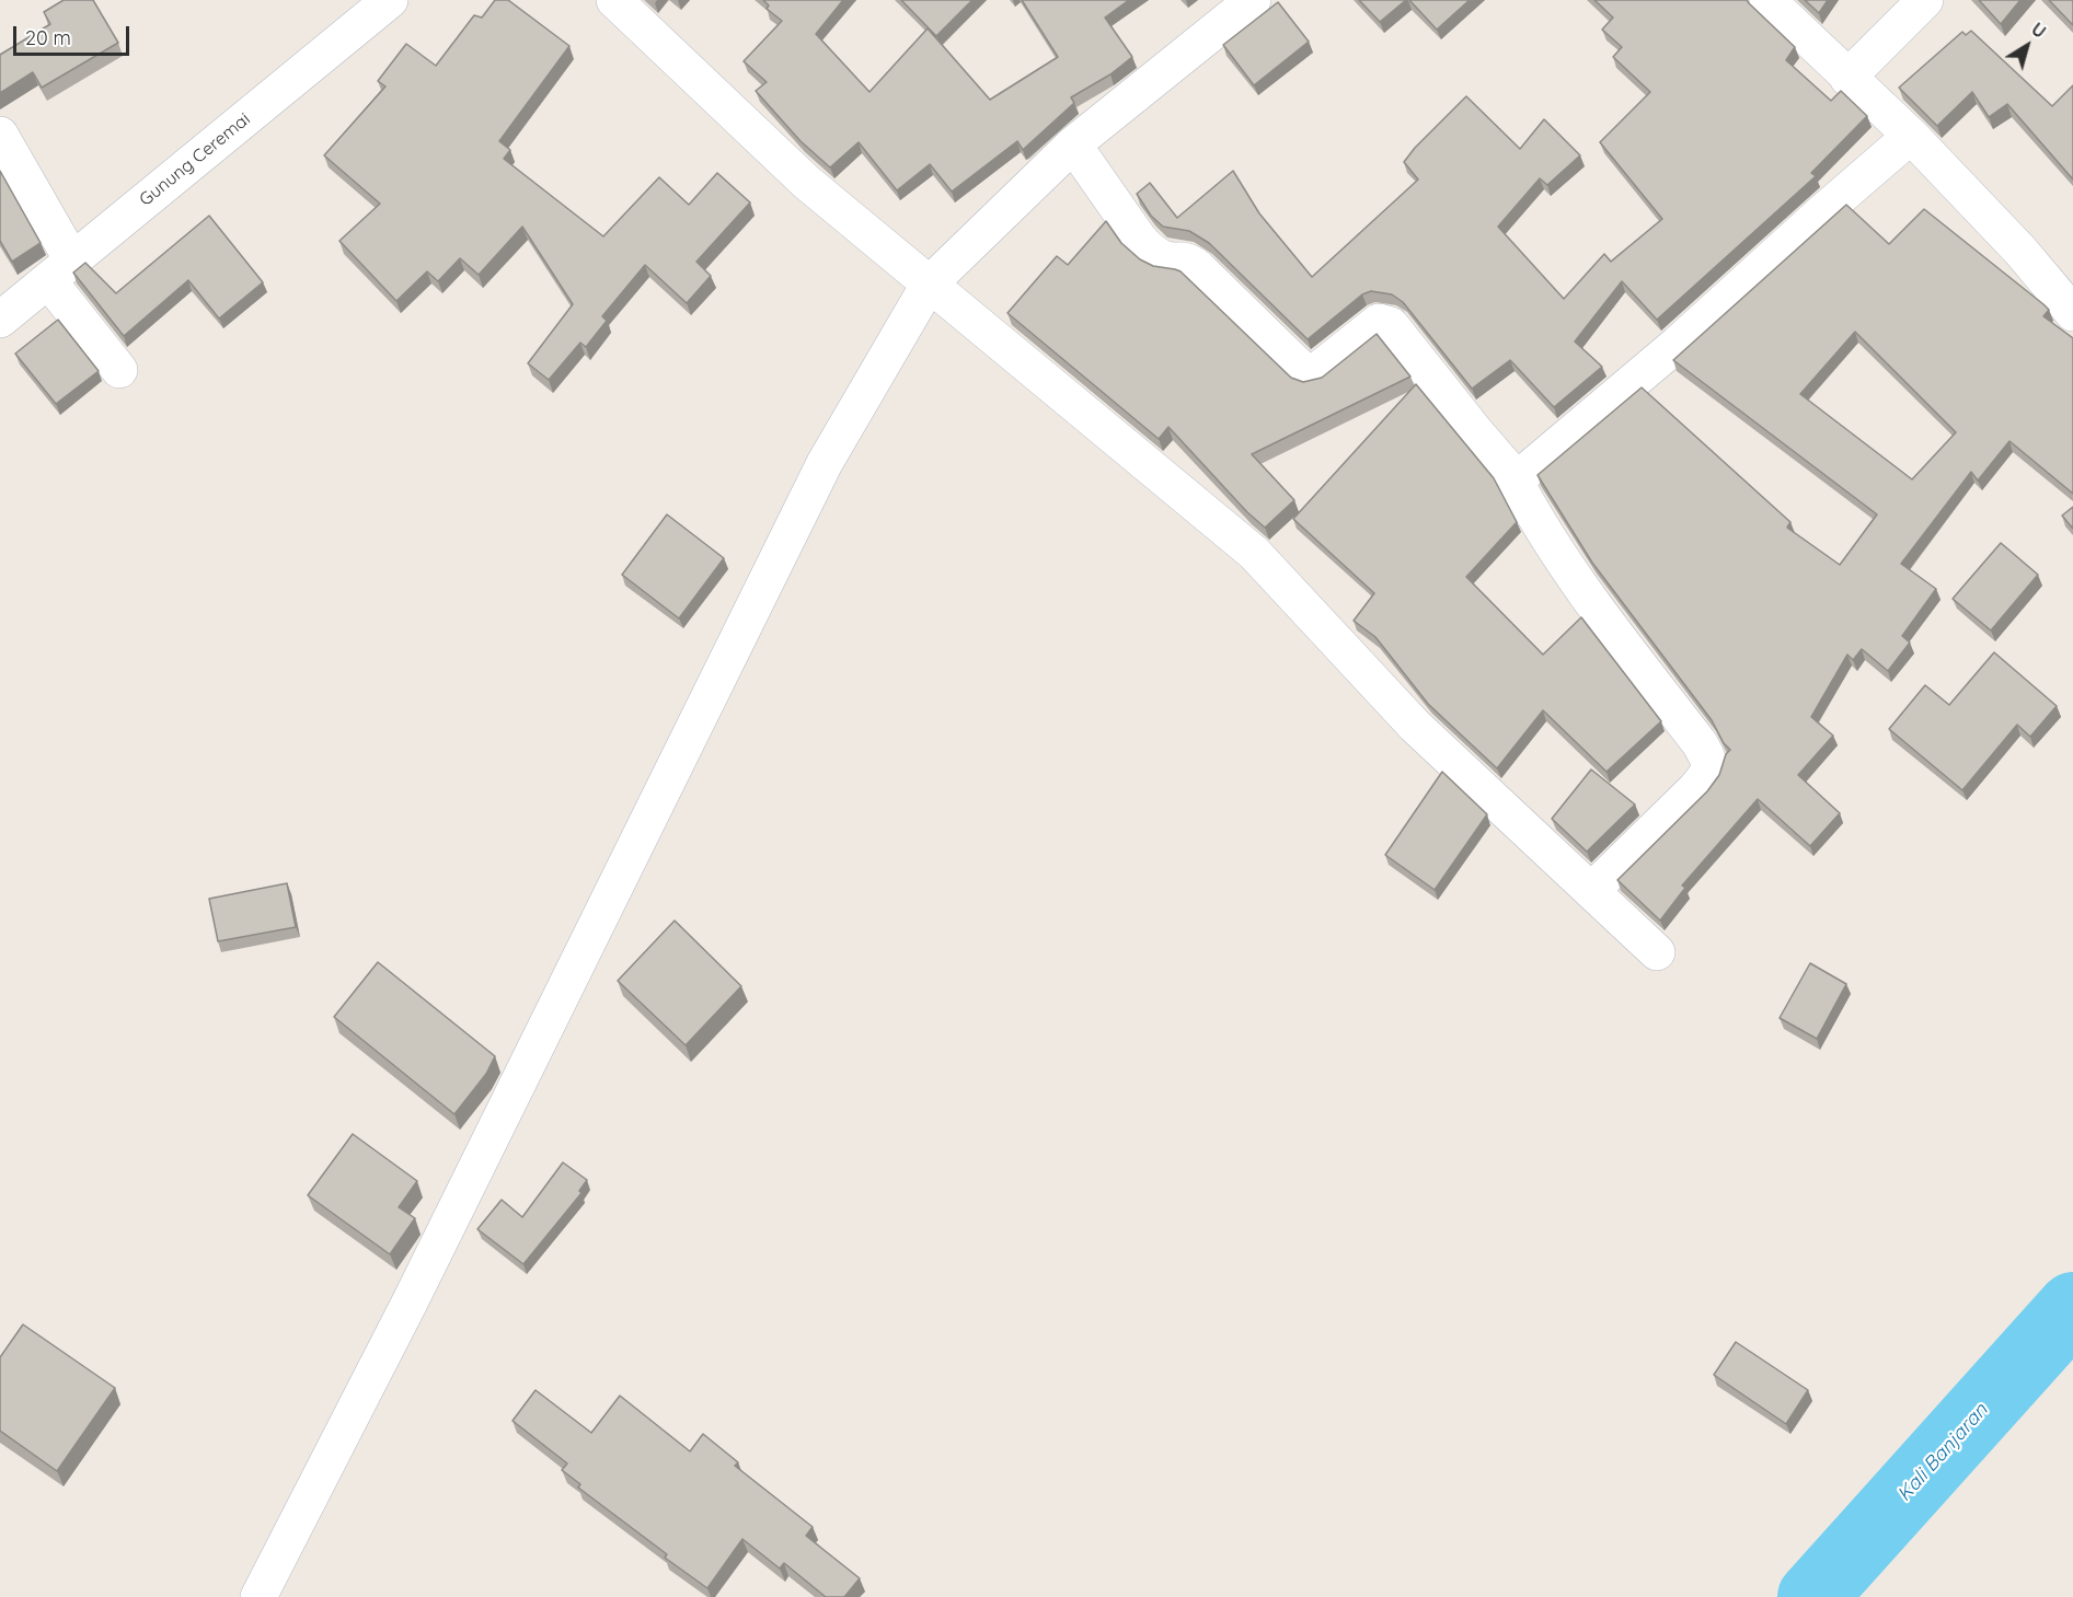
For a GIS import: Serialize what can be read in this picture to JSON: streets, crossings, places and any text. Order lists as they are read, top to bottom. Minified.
{"streets":{"street":["Gunung Ceremai"]},"water":["Kali Banjaran"],"scale_bar":"20 m","north":"top right"}
